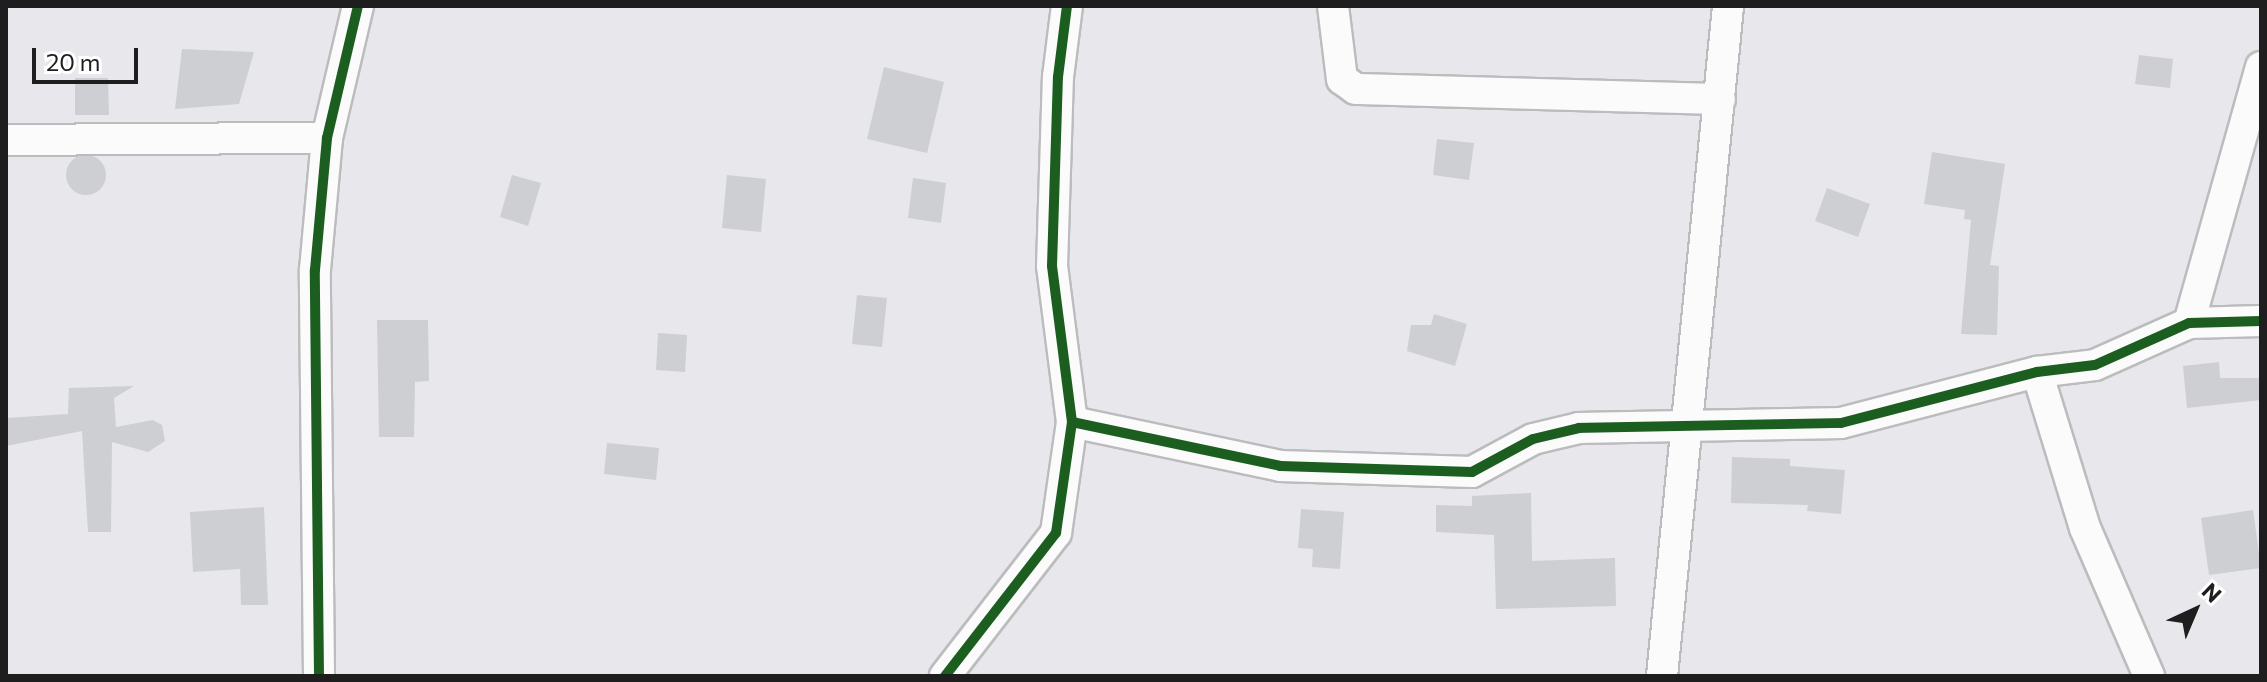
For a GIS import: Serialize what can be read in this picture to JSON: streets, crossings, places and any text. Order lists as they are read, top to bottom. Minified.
{"scale_bar":"20 m","north":"top right"}
